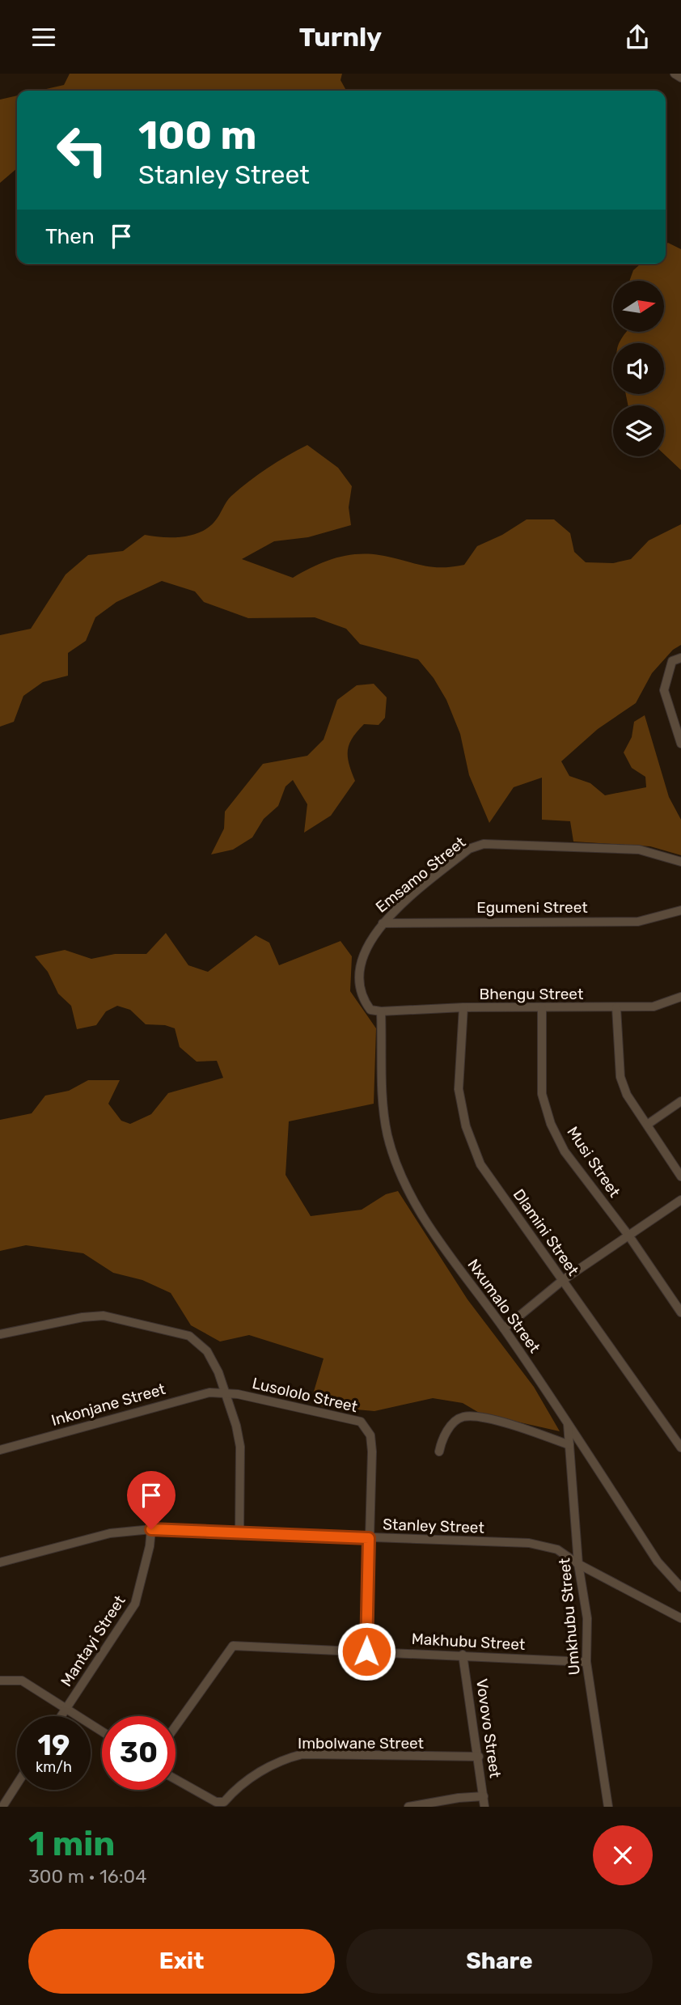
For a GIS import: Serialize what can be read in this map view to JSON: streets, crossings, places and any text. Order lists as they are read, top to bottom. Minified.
{"streets":{"street":["Emsamo Street","Egumeni Street","Bhengu Street","Musi Street","Dlamini Street","Nxumalo Street","Lusololo Street","Inkonjane Street","Stanley Street","Umkhubu Street","Mantayi Street","Makhubu Street","Vovovo Street","Imbolwane Street"]},"crossings":[["Emsamo Street","Egumeni Street"],["Emsamo Street","Bhengu Street"],["Emsamo Street","Nxumalo Street"],["Bhengu Street","Musi Street"],["Bhengu Street","Dlamini Street"],["Bhengu Street","Nxumalo Street"],["Nxumalo Street","Umkhubu Street"],["Lusololo Street","Inkonjane Street"],["Lusololo Street","Stanley Street"],["Stanley Street","Umkhubu Street"],["Stanley Street","Mantayi Street"],["Umkhubu Street","Makhubu Street"],["Makhubu Street","Vovovo Street"],["Vovovo Street","Imbolwane Street"]],"north":"right","page":{"header":"Turnly","turn":["100 m","Stanley Street"],"then":"Then","speed":"19 km/h","limit":"30","heading":["1 min","300 m · 16:04"],"buttons":["Exit","Share"]}}
